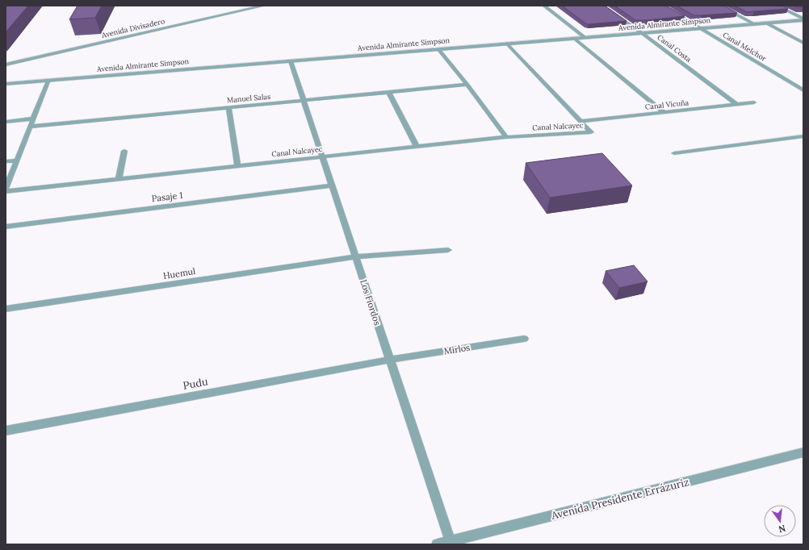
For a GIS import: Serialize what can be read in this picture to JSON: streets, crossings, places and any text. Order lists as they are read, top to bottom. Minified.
{"streets":{"street":["Avenida Almirante Simpson","Avenida Divisadero","Canal Melchor","Canal Costa","Manuel Salas","Canal Vicuña","Canal Nalcayec","Pasaje 1","Huemul","Los Fiordos","Mirlos","Pudu","Avenida Presidente Errázuriz"]},"crossings":[["Avenida Almirante Simpson","Canal Melchor"],["Avenida Almirante Simpson","Canal Costa"],["Avenida Almirante Simpson","Los Fiordos"],["Canal Costa","Canal Vicuña"],["Manuel Salas","Los Fiordos"],["Canal Vicuña","Canal Nalcayec"],["Canal Nalcayec","Los Fiordos"],["Pasaje 1","Los Fiordos"],["Huemul","Los Fiordos"],["Los Fiordos","Mirlos"],["Los Fiordos","Pudu"],["Los Fiordos","Avenida Presidente Errázuriz"],["Mirlos","Pudu"]],"north":"bottom"}
